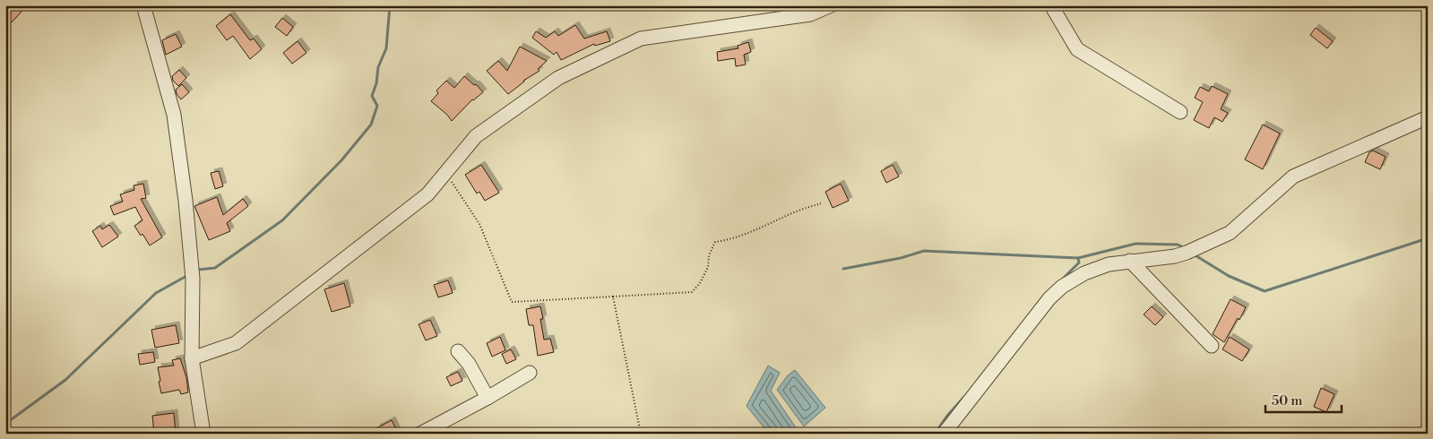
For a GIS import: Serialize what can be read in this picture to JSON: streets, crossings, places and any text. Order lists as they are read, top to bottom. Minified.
{"scale_bar":"50 m"}
